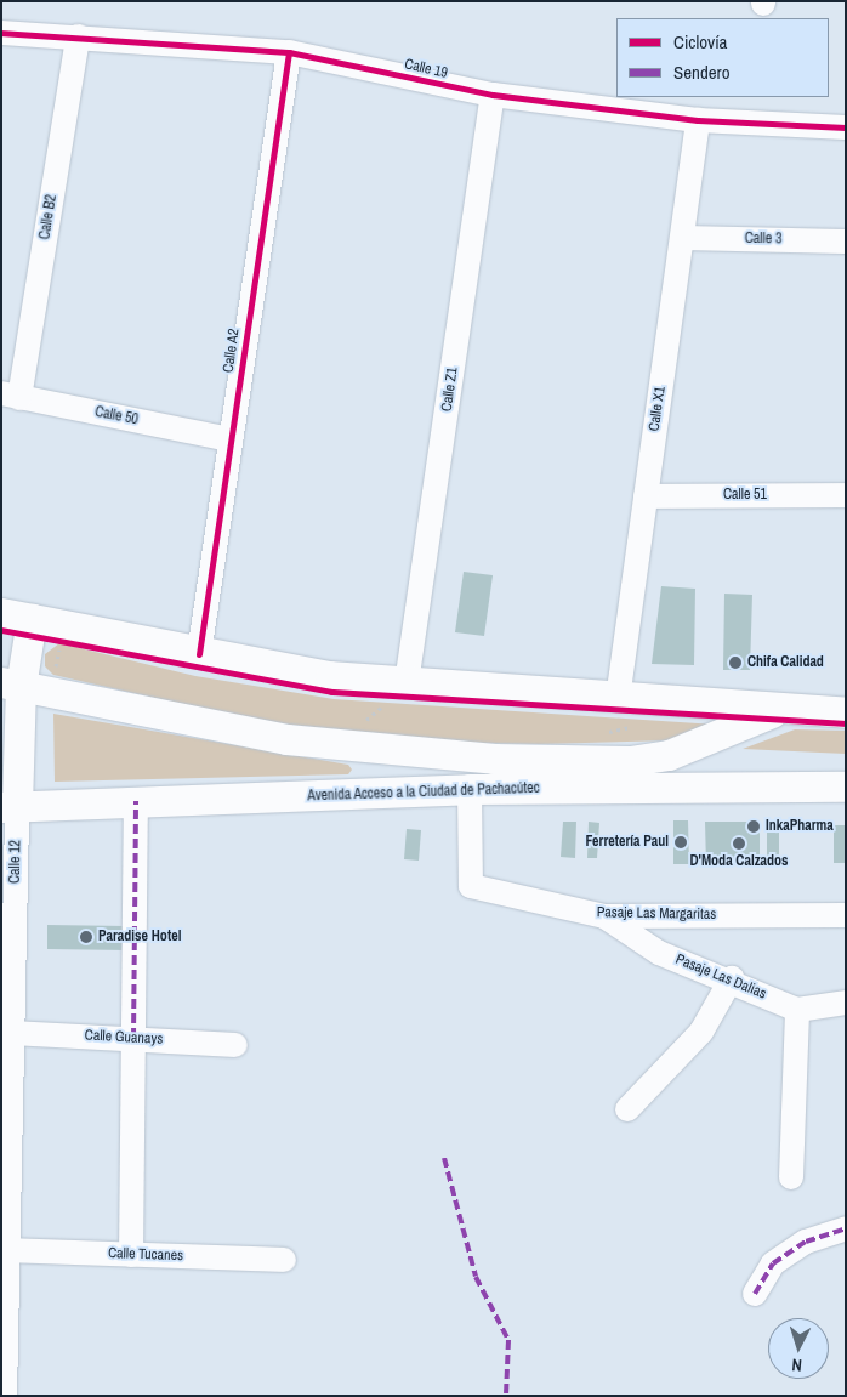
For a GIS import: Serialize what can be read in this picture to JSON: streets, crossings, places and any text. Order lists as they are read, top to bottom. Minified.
{"streets":{"main road":["Avenida Acceso a la Ciudad de Pachacútec","Calle 12"],"street":["Calle 19","Calle B2","Calle 3","Calle A2","Calle Z1","Calle X1","Calle 50","Calle 51","Pasaje Las Margaritas","Pasaje Las Dalias","Calle Guanays","Calle Tucanes"]},"crossings":[["Calle 19","Calle B2"],["Calle 19","Calle A2"],["Calle 19","Calle Z1"],["Calle 19","Calle X1"],["Calle B2","Calle 50"],["Calle 3","Calle X1"],["Calle A2","Calle 50"],["Calle A2","Avenida Acceso a la Ciudad de Pachacútec"],["Calle Z1","Avenida Acceso a la Ciudad de Pachacútec"],["Calle X1","Calle 51"],["Calle X1","Avenida Acceso a la Ciudad de Pachacútec"],["Avenida Acceso a la Ciudad de Pachacútec","Calle 12"],["Avenida Acceso a la Ciudad de Pachacútec","Pasaje Las Margaritas"],["Calle 12","Calle Guanays"],["Calle 12","Calle Tucanes"],["Pasaje Las Margaritas","Pasaje Las Dalias"]],"places":["Chifa Calidad","InkaPharma","Ferretería Paul","D'Moda Calzados","Paradise Hotel"],"legend":["Ciclovía","Sendero"],"north":"bottom"}
